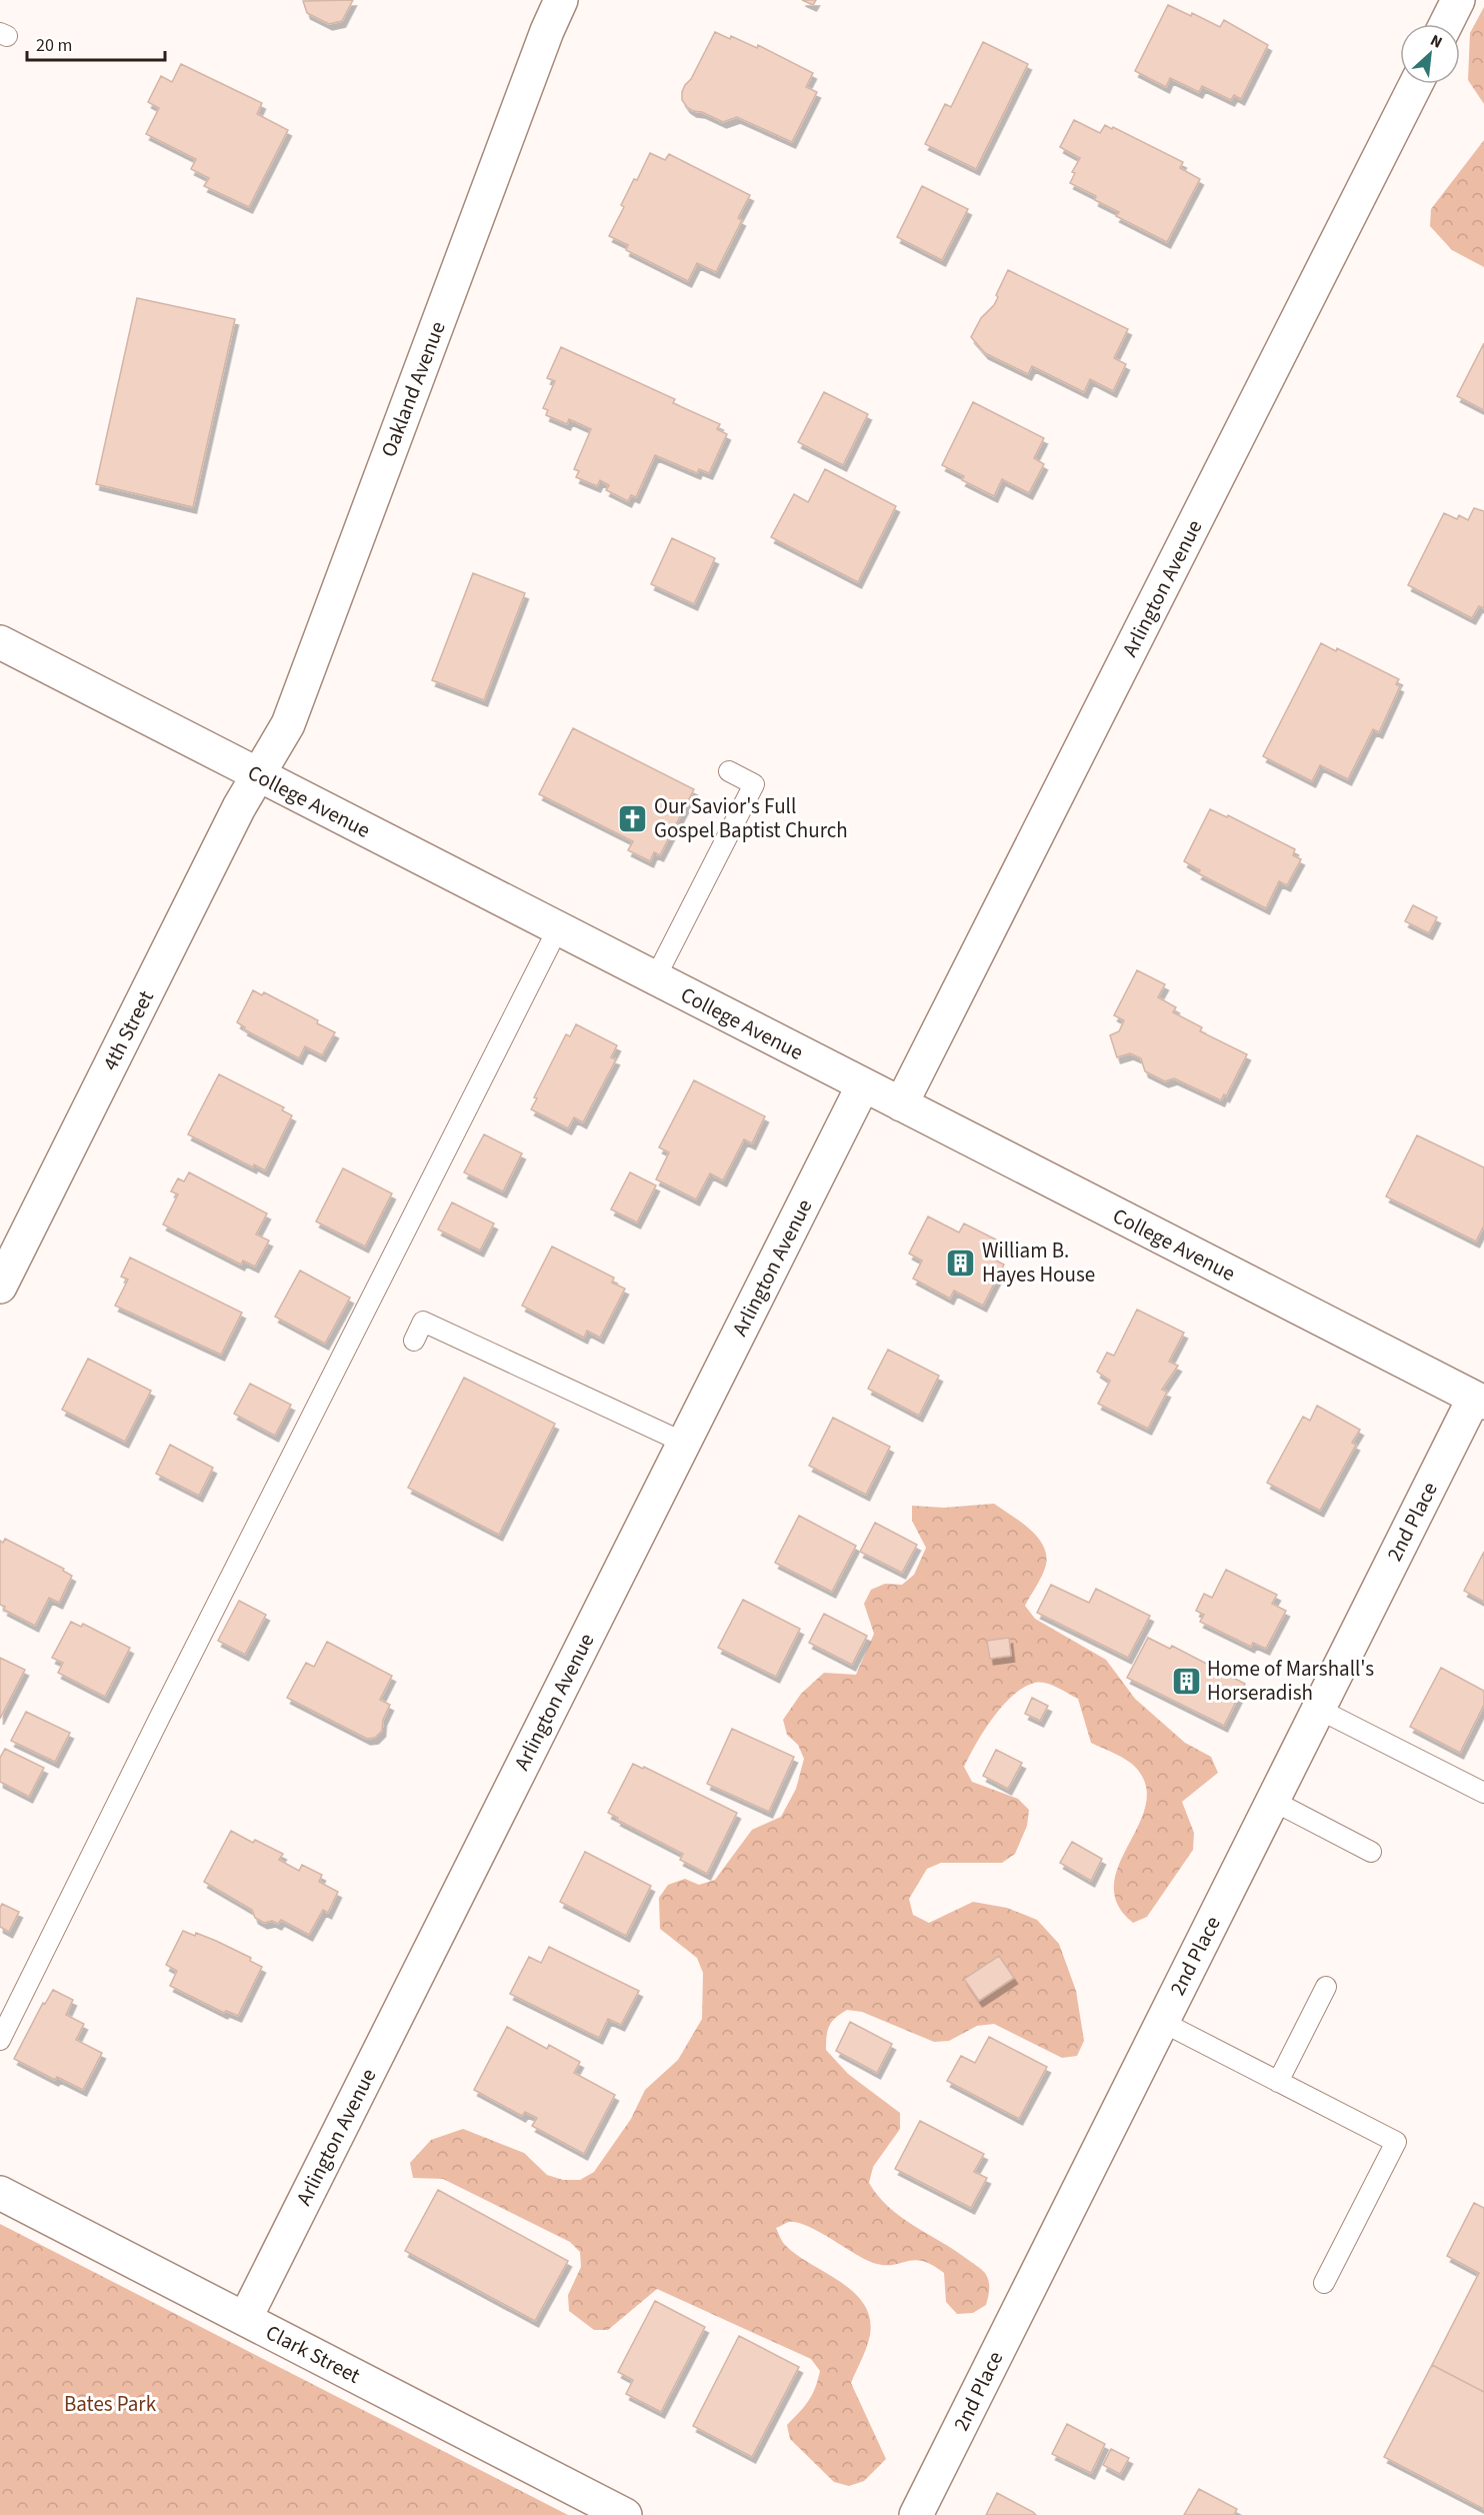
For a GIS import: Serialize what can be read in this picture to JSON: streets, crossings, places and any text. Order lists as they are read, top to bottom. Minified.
{"streets":{"street":["Oakland Avenue","Arlington Avenue","College Avenue","4th Street","2nd Place","Clark Street"]},"crossings":[["Oakland Avenue","College Avenue"],["Oakland Avenue","4th Street"],["Arlington Avenue","College Avenue"],["Arlington Avenue","Clark Street"],["College Avenue","4th Street"],["College Avenue","2nd Place"]],"parks":["Bates Park"],"places":{"church":["Our Savior's Full Gospel Baptist Church"],"building":["William B. Hayes House","Home of Marshall's Horseradish"]},"scale_bar":"20 m","north":"top right"}
